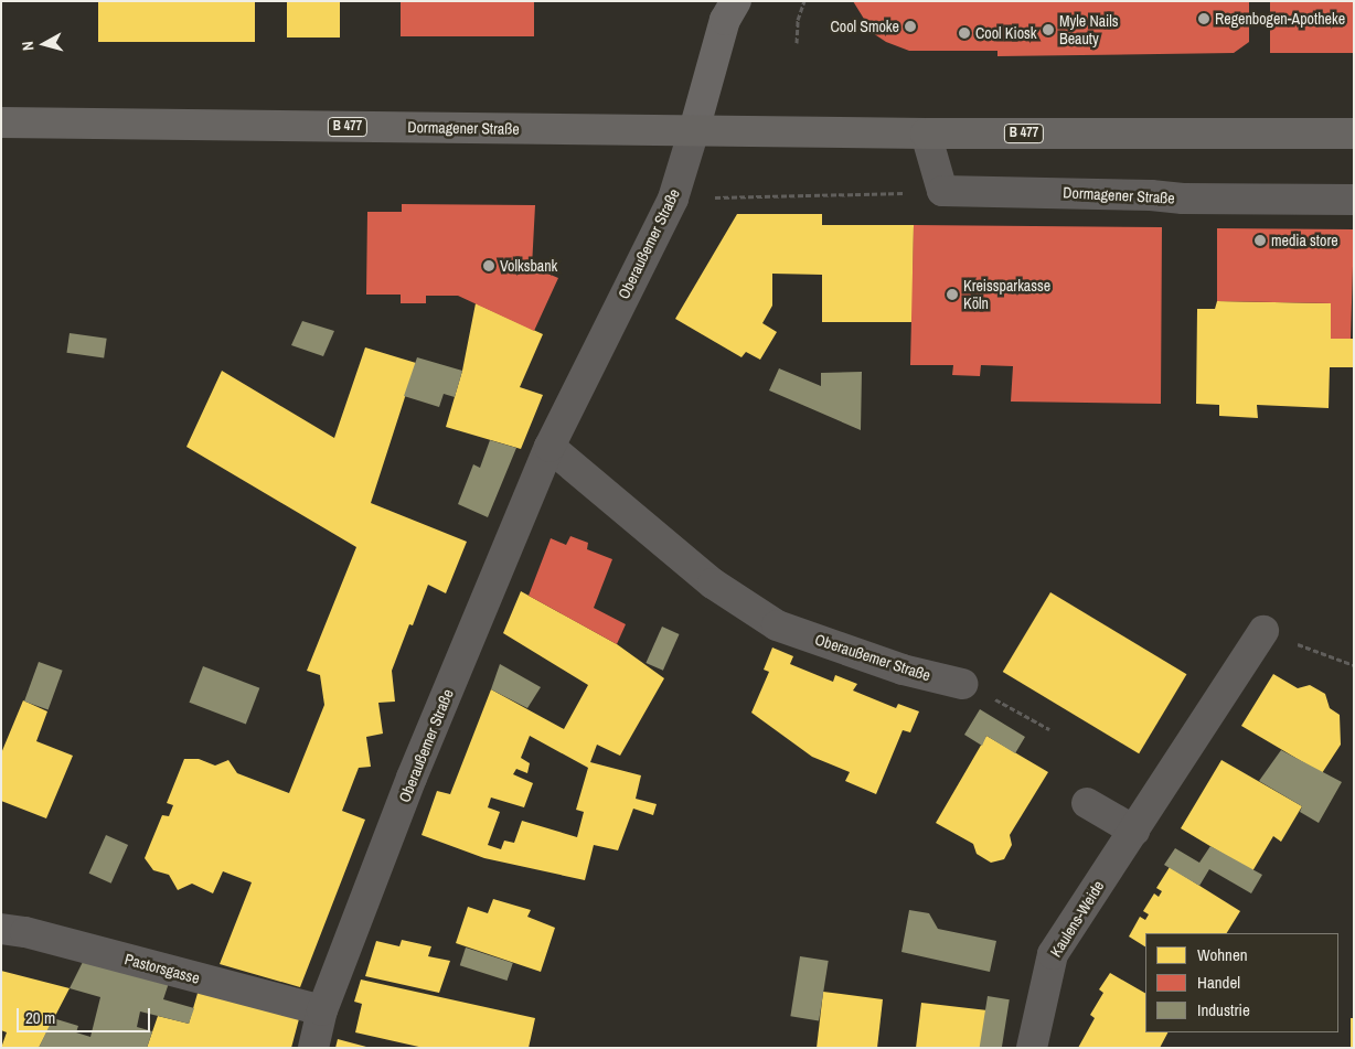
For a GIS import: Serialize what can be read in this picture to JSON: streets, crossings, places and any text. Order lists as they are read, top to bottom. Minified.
{"streets":{"main road":["B 477","Dormagener Straße","Oberaußemer Straße"],"street":["Kaulens-Weide","Pastorsgasse"]},"crossings":[["Dormagener Straße","Oberaußemer Straße"],["Oberaußemer Straße","Pastorsgasse"]],"places":["Regenbogen-Apotheke","Cool Smoke","Myle Nails Beauty","Cool Kiosk","media store","Volksbank","Kreissparkasse Köln"],"legend":["Wohnen","Handel","Industrie"],"scale_bar":"20 m","north":"left"}
